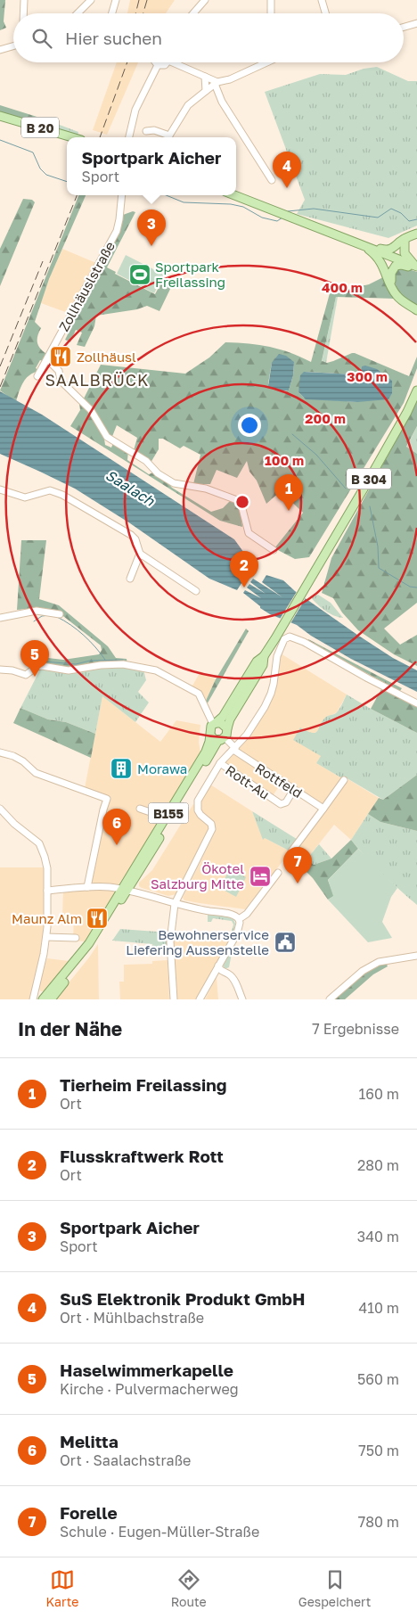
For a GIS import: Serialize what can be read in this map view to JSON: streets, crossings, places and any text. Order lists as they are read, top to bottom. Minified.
{"streets":{"main road":["B 20","B 304","B155"],"street":["Zollhäuslstraße","Rottfeld","Rott-Au"]},"crossings":[["Rottfeld","Rott-Au"],["Rottfeld","B155"]],"districts":["SAALBRÜCK"],"water":["Saalach"],"places":{"sports":["Sportpark Freilassing"],"restaurant":["Zollhäusl","Maunz Alm"],"building":["Morawa"],"hotel":["Ökotel Salzburg Mitte"],"public building":["Bewohnerservice Liefering Aussenstelle"]},"page":{"search":"Hier suchen","popup":["Sportpark Aicher","Sport"],"pins":["4","3","1","2","5","6","7"],"heading":["In der Nähe","7 Ergebnisse"],"list":[{"mark":"1","name":"Tierheim Freilassing","note":"Ort","value":"160 m"},{"mark":"2","name":"Flusskraftwerk Rott","note":"Ort","value":"280 m"},{"mark":"3","name":"Sportpark Aicher","note":"Sport","value":"340 m"},{"mark":"4","name":"SuS Elektronik Produkt GmbH","note":"Ort · Mühlbachstraße","value":"410 m"},{"mark":"5","name":"Haselwimmerkapelle","note":"Kirche · Pulvermacherweg","value":"560 m"},{"mark":"6","name":"Melitta","note":"Ort · Saalachstraße","value":"750 m"},{"mark":"7","name":"Forelle","note":"Schule · Eugen-Müller-Straße","value":"780 m"}],"nav":["Karte","Route","Gespeichert"]},"rings":["400 m","300 m","200 m","100 m"]}
